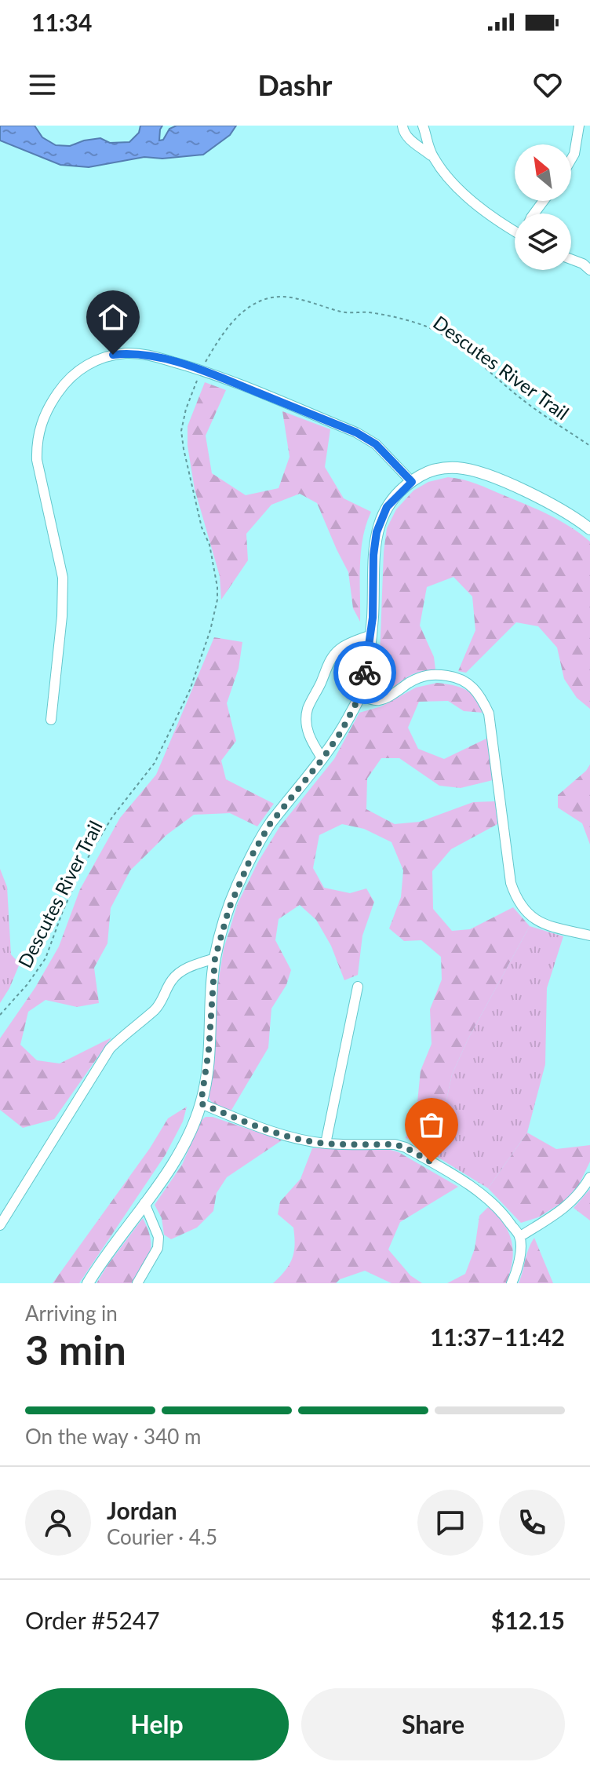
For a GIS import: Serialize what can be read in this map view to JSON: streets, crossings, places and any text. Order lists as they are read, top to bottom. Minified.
{"streets":{"path":["Descutes River Trail"]},"north":"top left","page":{"status":"11:34","header":"Dashr","heading":["3 min","Arriving in","11:37–11:42"],"panel":["Jordan","Courier · 4.5","Order #5247","$12.15"],"bar":"On the way · 340 m","buttons":["Help","Share"]}}
